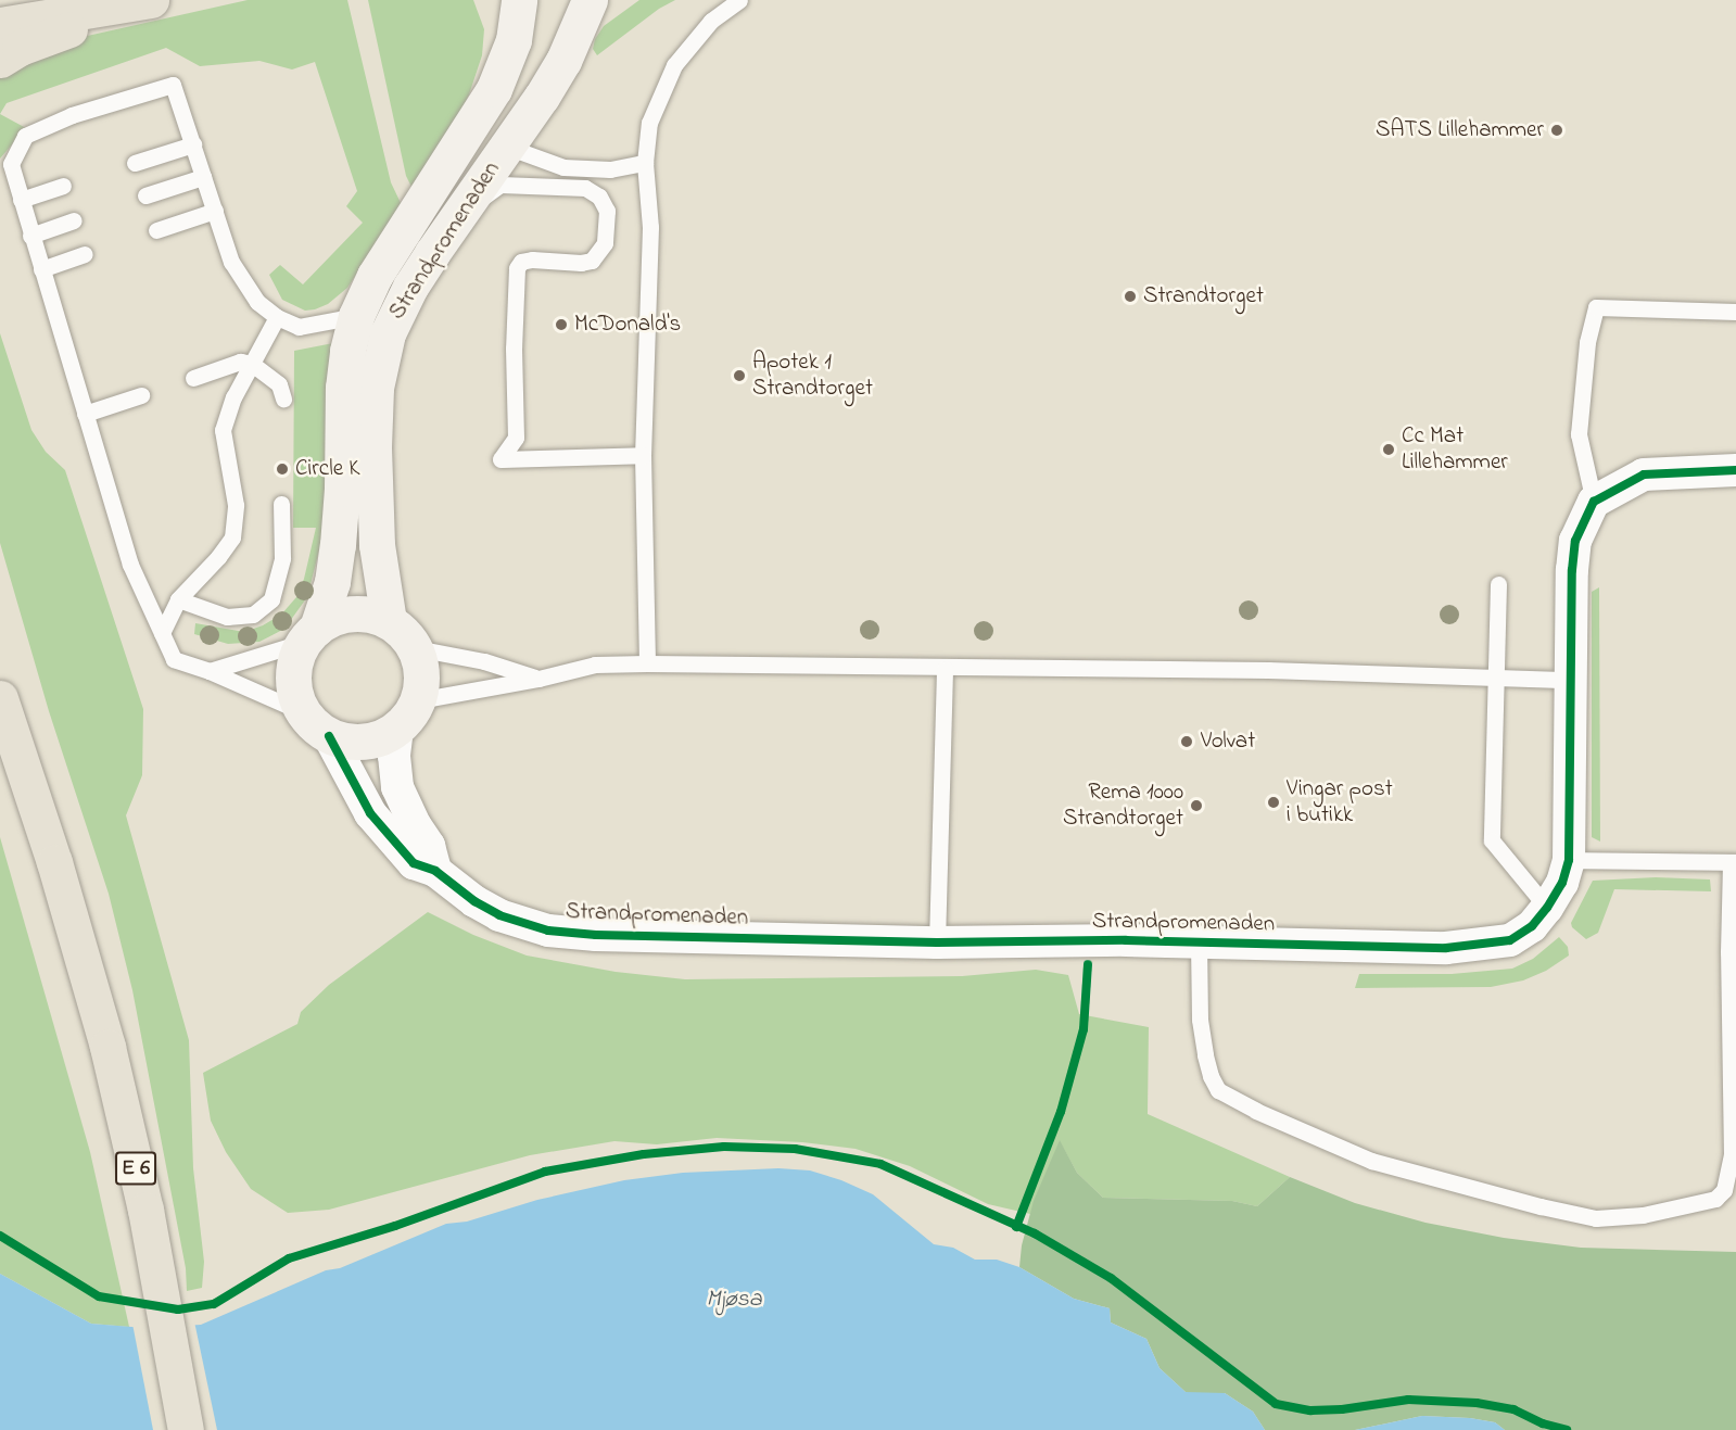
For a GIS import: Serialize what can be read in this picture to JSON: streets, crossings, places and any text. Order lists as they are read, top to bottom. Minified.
{"streets":{"highway":["E 6"],"street":["Strandpromenaden"]},"water":["Mjøsa"],"places":["SATS Lillehammer","Strandtorget","McDonald's","Apotek 1 Strandtorget","Cc Mat Lillehammer","Circle K","Volvat","Vingar post i butikk","Rema 1000 Strandtorget"]}
